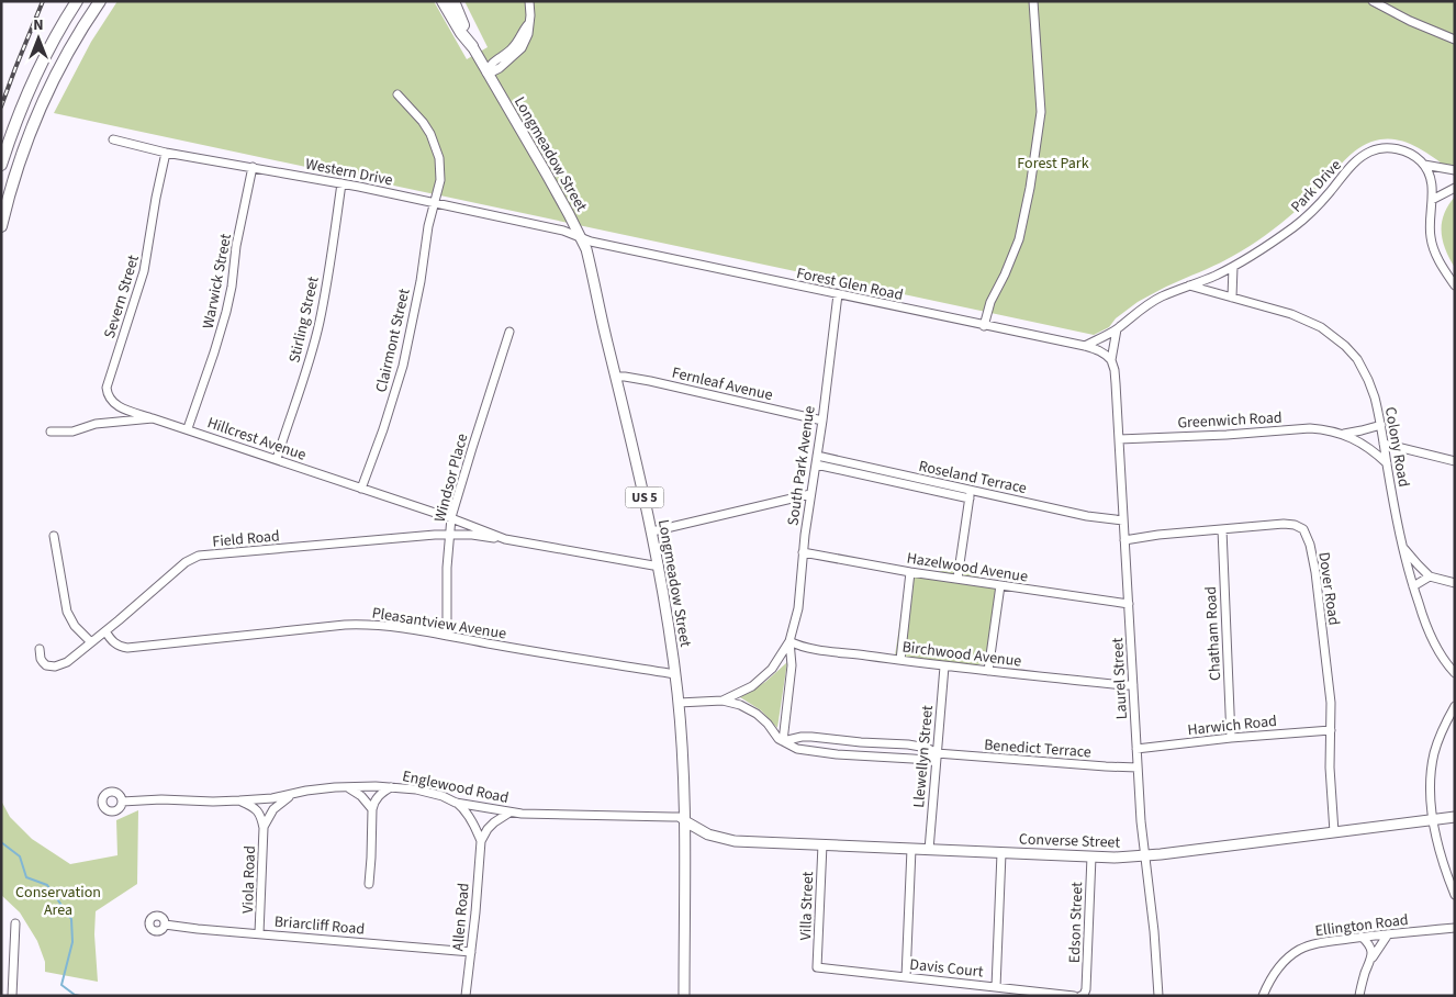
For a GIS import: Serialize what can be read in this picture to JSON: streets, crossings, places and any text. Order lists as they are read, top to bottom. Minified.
{"streets":{"highway":["US 5"],"main road":["Longmeadow Street","Converse Street"],"street":["Western Drive","Park Drive","Warwick Street","Forest Glen Road","Severn Street","Stirling Street","Clairmont Street","Fernleaf Avenue","Greenwich Road","Hillcrest Avenue","Colony Road","South Park Avenue","Roseland Terrace","Windsor Place","Field Road","Hazelwood Avenue","Dover Road","Pleasantview Avenue","Chatham Road","Birchwood Avenue","Laurel Street","Harwich Road","Benedict Terrace","Llewellyn Street","Englewood Road","Viola Road","Villa Street","Allen Road","Edson Street","Briarcliff Road","Ellington Road","Davis Court"]},"crossings":[["Longmeadow Street","Western Drive"],["Longmeadow Street","Forest Glen Road"],["Longmeadow Street","Fernleaf Avenue"],["Longmeadow Street","South Park Avenue"],["Longmeadow Street","US 5"],["Longmeadow Street","Field Road"],["Longmeadow Street","Pleasantview Avenue"],["Longmeadow Street","Englewood Road"],["Longmeadow Street","Converse Street"],["Western Drive","Warwick Street"],["Western Drive","Forest Glen Road"],["Western Drive","Severn Street"],["Western Drive","Stirling Street"],["Western Drive","Clairmont Street"],["Park Drive","Forest Glen Road"],["Park Drive","Colony Road"],["Warwick Street","Hillcrest Avenue"],["Forest Glen Road","South Park Avenue"],["Forest Glen Road","Laurel Street"],["Severn Street","Hillcrest Avenue"],["Stirling Street","Hillcrest Avenue"],["Clairmont Street","Hillcrest Avenue"],["Fernleaf Avenue","South Park Avenue"],["Greenwich Road","Colony Road"],["Greenwich Road","Laurel Street"],["Hillcrest Avenue","Windsor Place"],["Hillcrest Avenue","Field Road"],["South Park Avenue","Roseland Terrace"],["South Park Avenue","Hazelwood Avenue"],["South Park Avenue","Birchwood Avenue"],["South Park Avenue","Benedict Terrace"],["Roseland Terrace","Laurel Street"],["Windsor Place","Field Road"],["Windsor Place","Pleasantview Avenue"],["Field Road","Pleasantview Avenue"],["Hazelwood Avenue","Laurel Street"],["Dover Road","Chatham Road"],["Dover Road","Laurel Street"],["Dover Road","Harwich Road"],["Dover Road","Converse Street"],["Chatham Road","Harwich Road"],["Birchwood Avenue","Laurel Street"],["Birchwood Avenue","Llewellyn Street"],["Laurel Street","Harwich Road"],["Laurel Street","Benedict Terrace"],["Laurel Street","Converse Street"],["Benedict Terrace","Llewellyn Street"],["Llewellyn Street","Converse Street"],["Englewood Road","Converse Street"],["Englewood Road","Viola Road"],["Converse Street","Villa Street"],["Converse Street","Edson Street"],["Viola Road","Briarcliff Road"],["Villa Street","Davis Court"],["Allen Road","Briarcliff Road"]],"parks":["Forest Park","Conservation Area"],"north":"top"}
